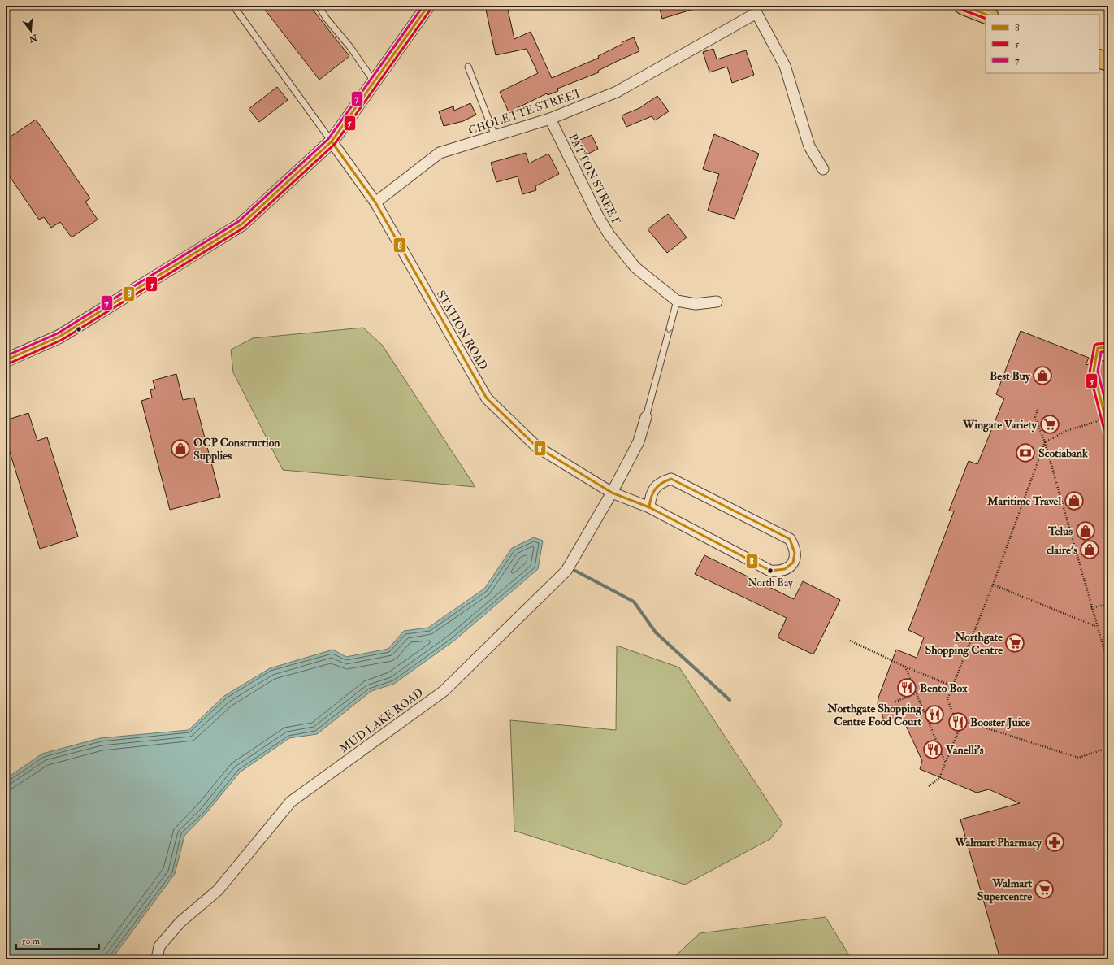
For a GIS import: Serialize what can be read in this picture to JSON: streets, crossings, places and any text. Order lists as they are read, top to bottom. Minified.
{"streets":{"street":["CHOLETTE STREET","PATTON STREET","STATION ROAD","MUD LAKE ROAD"]},"crossings":[["CHOLETTE STREET","PATTON STREET"],["CHOLETTE STREET","STATION ROAD"],["STATION ROAD","MUD LAKE ROAD"]],"places":{"shop":["Best Buy","OCP Construction Supplies","Maritime Travel","Telus","claire's"],"supermarket":["Wingate Variety","Northgate Shopping Centre","Walmart Supercentre"],"bank":["Scotiabank"],"other":["North Bay"],"restaurant":["Bento Box","Northgate Shopping Centre Food Court","Booster Juice","Vanelli's"],"pharmacy":["Walmart Pharmacy"]},"lines":["transit line 8","transit line 7","transit line 5"],"legend":["8","5","7"],"scale_bar":"50 m","north":"bottom"}
